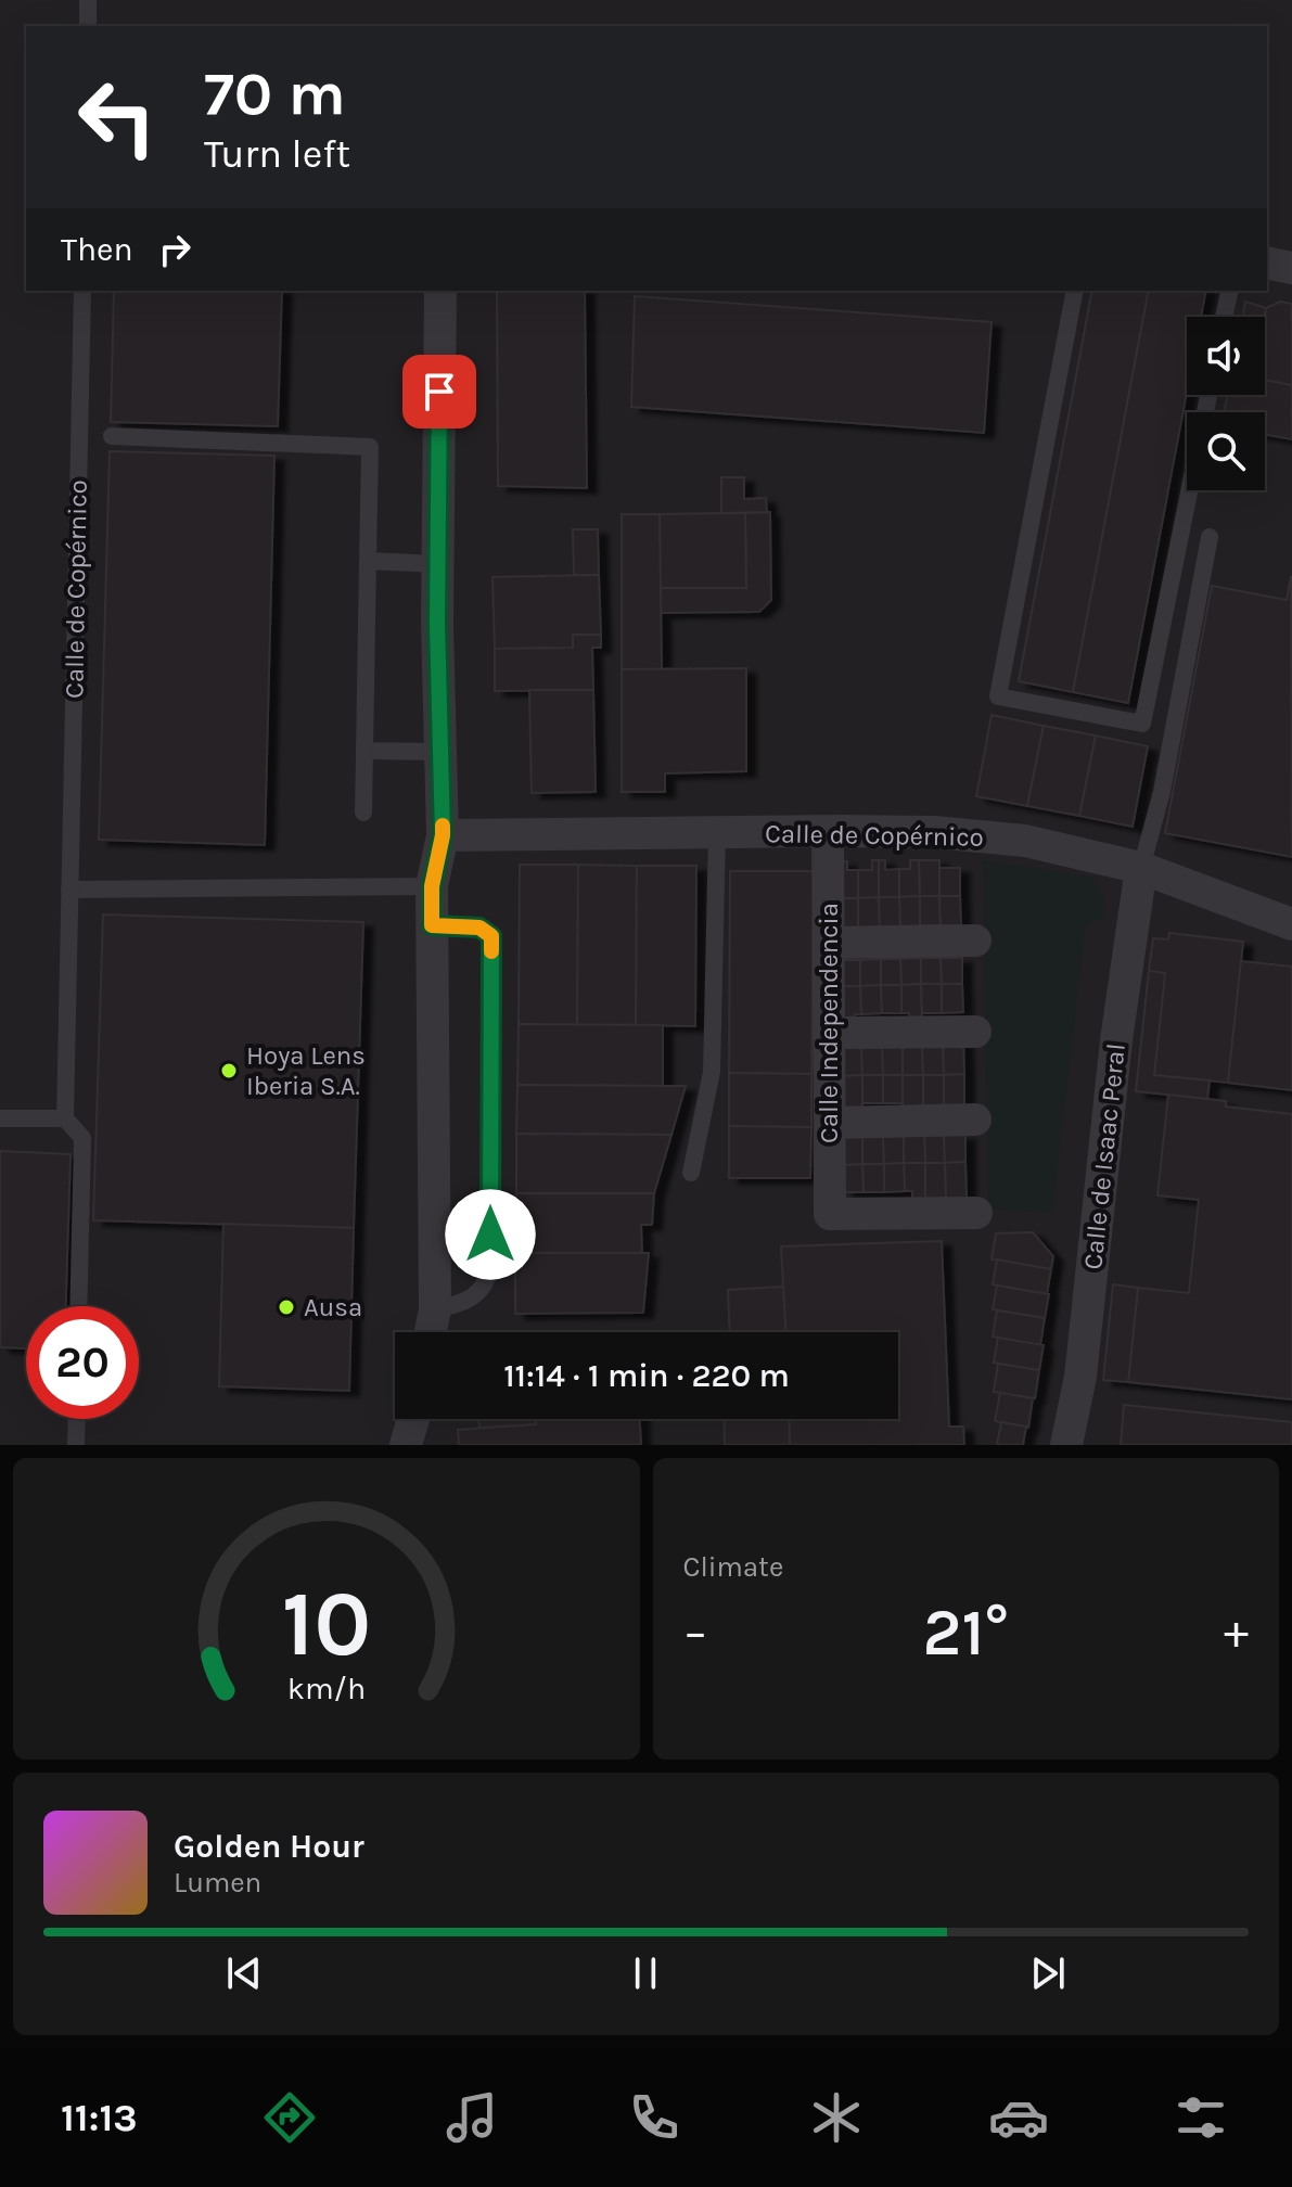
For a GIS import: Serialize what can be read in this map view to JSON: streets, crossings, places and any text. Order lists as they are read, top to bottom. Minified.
{"streets":{"street":["Calle de Copérnico","Calle Independencia","Calle de Isaac Peral"]},"crossings":[["Calle de Copérnico","Calle Independencia"],["Calle de Copérnico","Calle de Isaac Peral"]],"places":["Hoya Lens Iberia S.A.","Ausa"],"page":{"turn":["70 m","Turn left"],"then":"Then","limit":"20","trip":"11:14 · 1 min · 220 m","tile":"Climate","heat":["−","21°","+"],"song":["Golden Hour","Lumen"],"tabs":"11:13","gauge":["10","km/h"]}}
